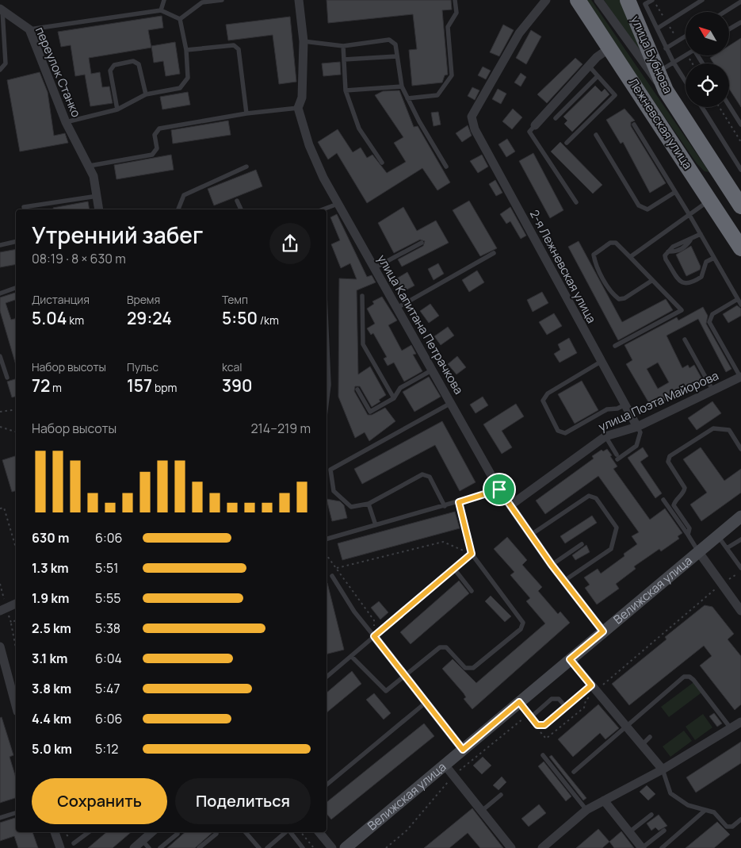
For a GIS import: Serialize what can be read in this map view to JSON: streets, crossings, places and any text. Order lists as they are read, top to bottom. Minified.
{"streets":{"highway":["улица Бубнова","Лежневская улица"],"main road":["Велижская улица"],"street":["переулок Станко","2-я Лежневская улица","улица Капитана Петрачкова","улица Поэта Майорова"]},"crossings":[["улица Бубнова","Лежневская улица"],["2-я Лежневская улица","улица Поэта Майорова"],["улица Капитана Петрачкова","улица Поэта Майорова"],["улица Капитана Петрачкова","Велижская улица"]],"north":"top left","page":{"heading":["Утренний забег","08:19 · 8 × 630 m"],"stats":[["Дистанция","5.04 km"],["Время","29:24"],["Темп","5:50 /km"],["Набор высоты","72 m"],["Пульс","157 bpm"],["kcal","390"]],"chart":["Набор высоты","214–219 m"],"list":[{"name":"630 m","note":"6:06"},{"name":"1.3 km","note":"5:51"},{"name":"1.9 km","note":"5:55"},{"name":"2.5 km","note":"5:38"},{"name":"3.1 km","note":"6:04"},{"name":"3.8 km","note":"5:47"},{"name":"4.4 km","note":"6:06"},{"name":"5.0 km","note":"5:12"}],"buttons":["Сохранить","Поделиться"]}}
